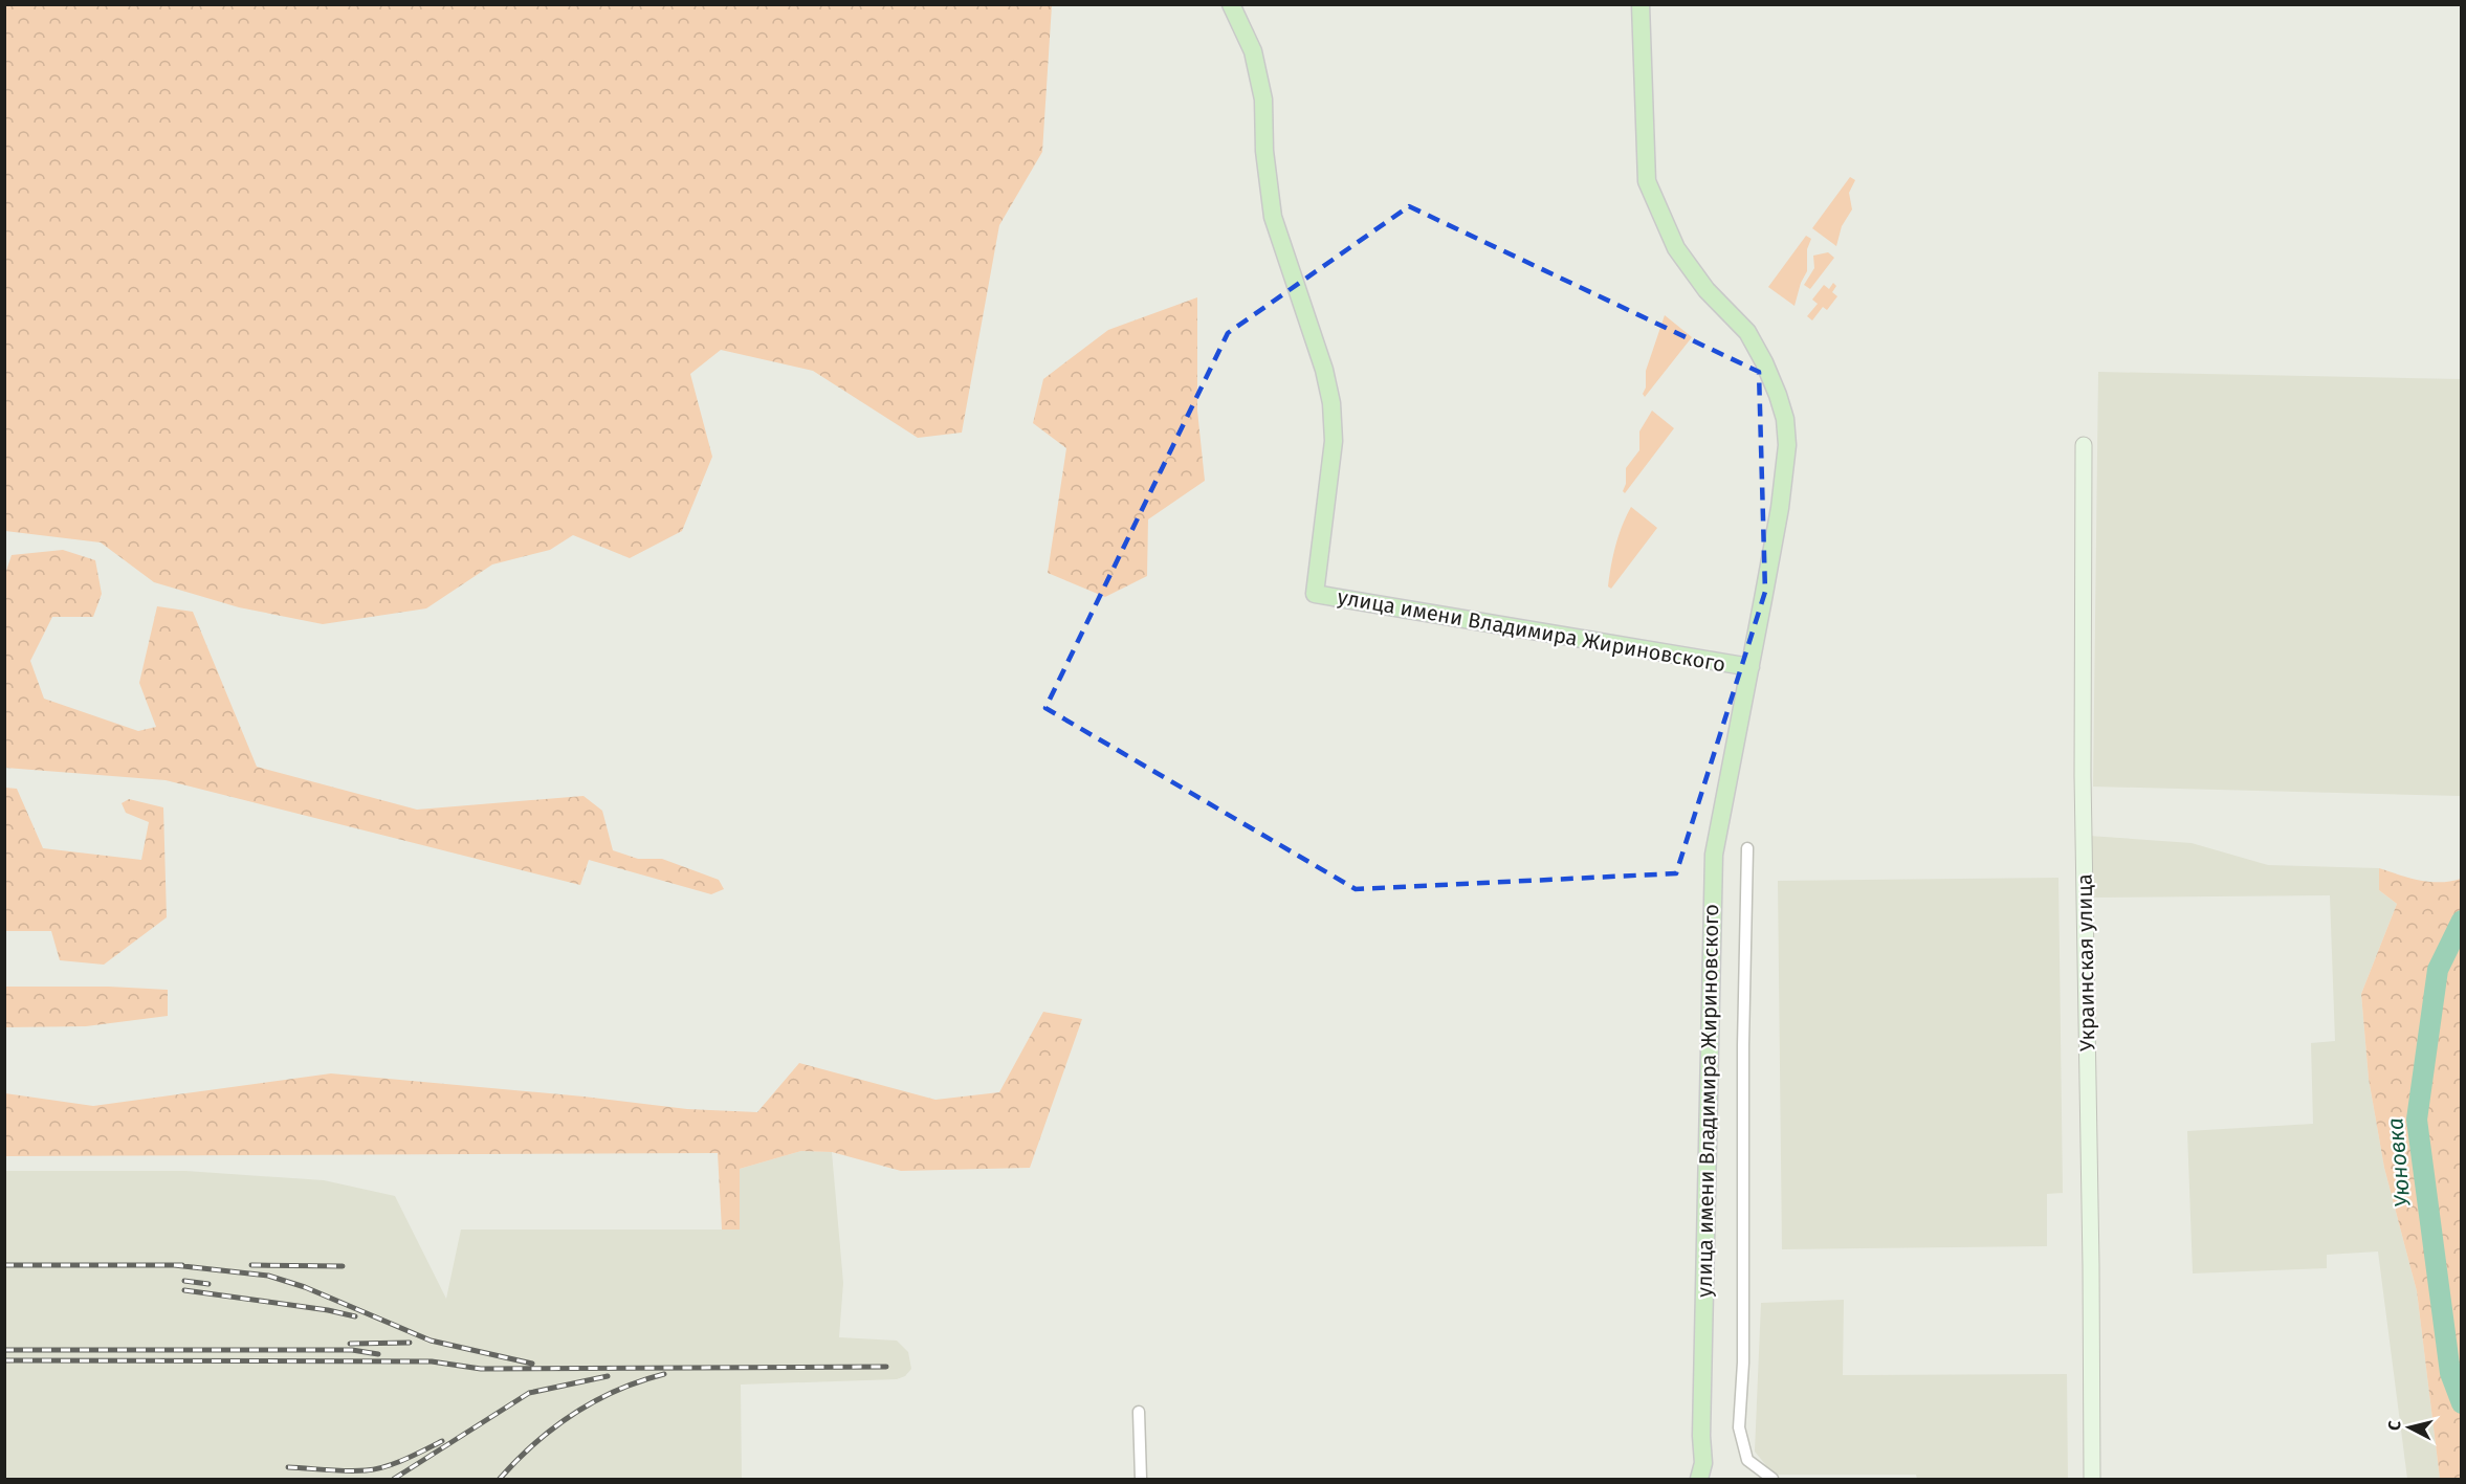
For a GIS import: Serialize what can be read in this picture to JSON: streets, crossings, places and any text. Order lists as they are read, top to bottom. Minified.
{"streets":{"main road":["улица имени Владимира Жириновского","Украинская улица"]},"water":["Уюновка"],"north":"left"}
